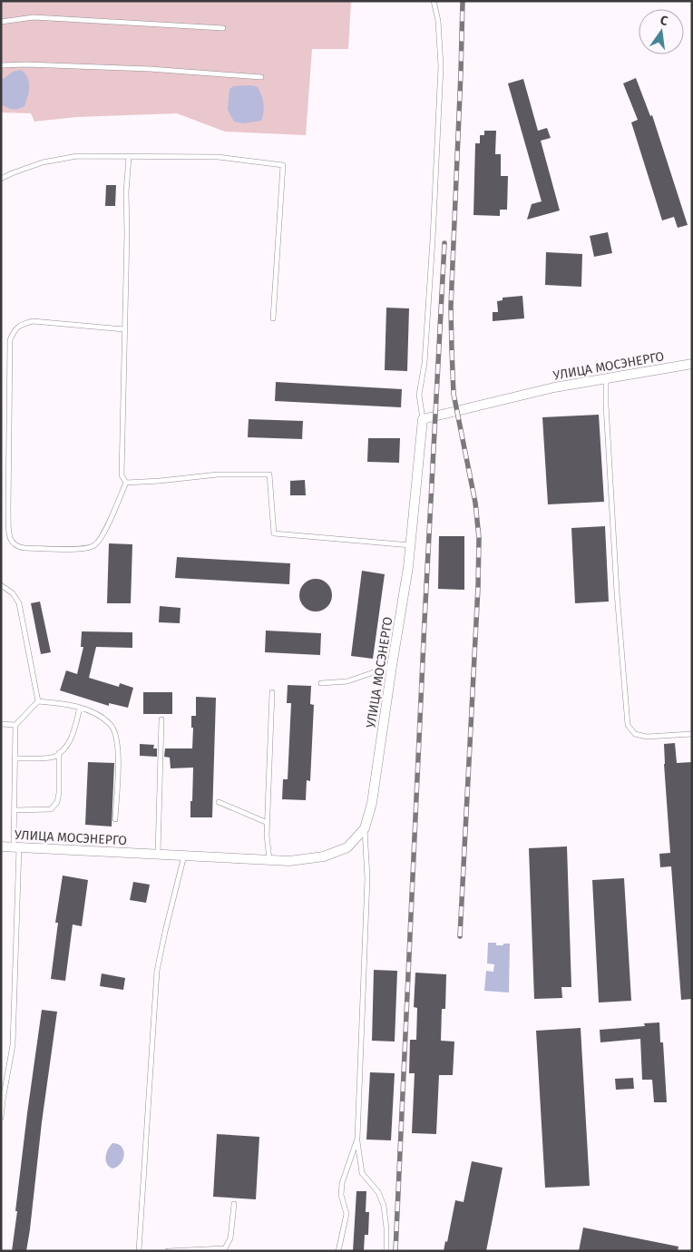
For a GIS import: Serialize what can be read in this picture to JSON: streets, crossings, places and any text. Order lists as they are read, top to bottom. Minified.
{"streets":{"street":["УЛИЦА МОСЭНЕРГО"]},"north":"top"}
